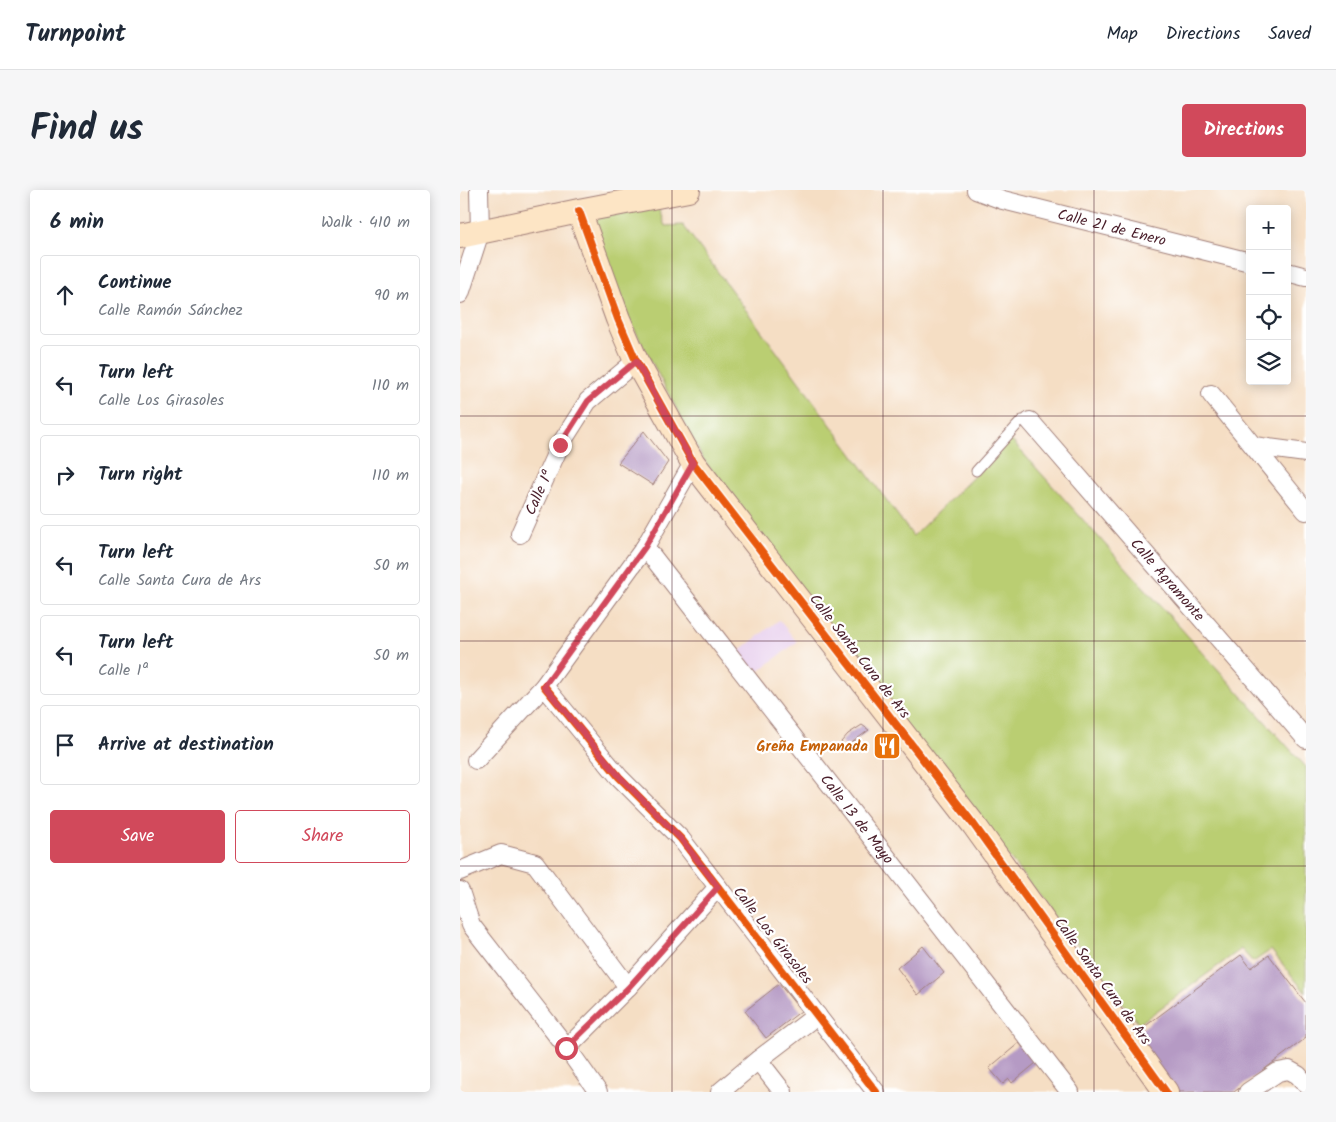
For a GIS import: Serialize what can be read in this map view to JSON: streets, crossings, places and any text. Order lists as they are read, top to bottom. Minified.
{"streets":{"street":["Calle 21 de Enero","Calle 1ª","Calle Agramonte","Calle Santa Cura de Ars","Calle 13 de Mayo","Calle Los Girasoles"]},"crossings":[["Calle 1ª","Calle Santa Cura de Ars"]],"places":{"restaurant":["Greña Empanada"]},"page":{"header":"Turnpoint","nav":["Map","Directions","Saved"],"title":"Find us","buttons":["Directions",["Save","Share"]],"heading":["6 min","Walk · 410 m"],"map_buttons":["+","−"],"list":[["Continue","Calle Ramón Sánchez","90 m"],["Turn left","Calle Los Girasoles","110 m"],["Turn right","110 m"],["Turn left","Calle Santa Cura de Ars","50 m"],["Turn left","Calle 1ª","50 m"],"Arrive at destination"]}}
